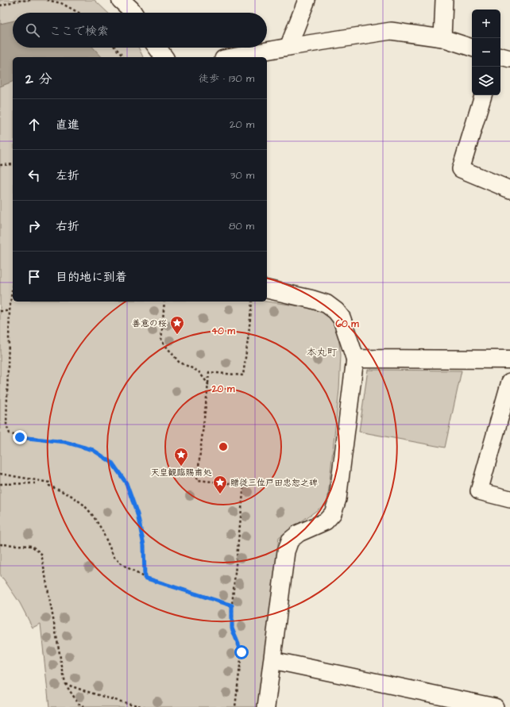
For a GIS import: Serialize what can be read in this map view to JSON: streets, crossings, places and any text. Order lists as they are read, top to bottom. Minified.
{"districts":["本丸町"],"places":{"place":["善意の桜","天皇観臨賜甫処","贈従三位戸田忠恕之碑"]},"page":{"map_buttons":["+","−"],"search":"ここで検索","heading":["2 分","徒歩 · 130 m"],"list":[["直進","20 m"],["左折","30 m"],["右折","80 m"],"目的地に到着"]},"rings":["60 m","40 m","20 m"]}
